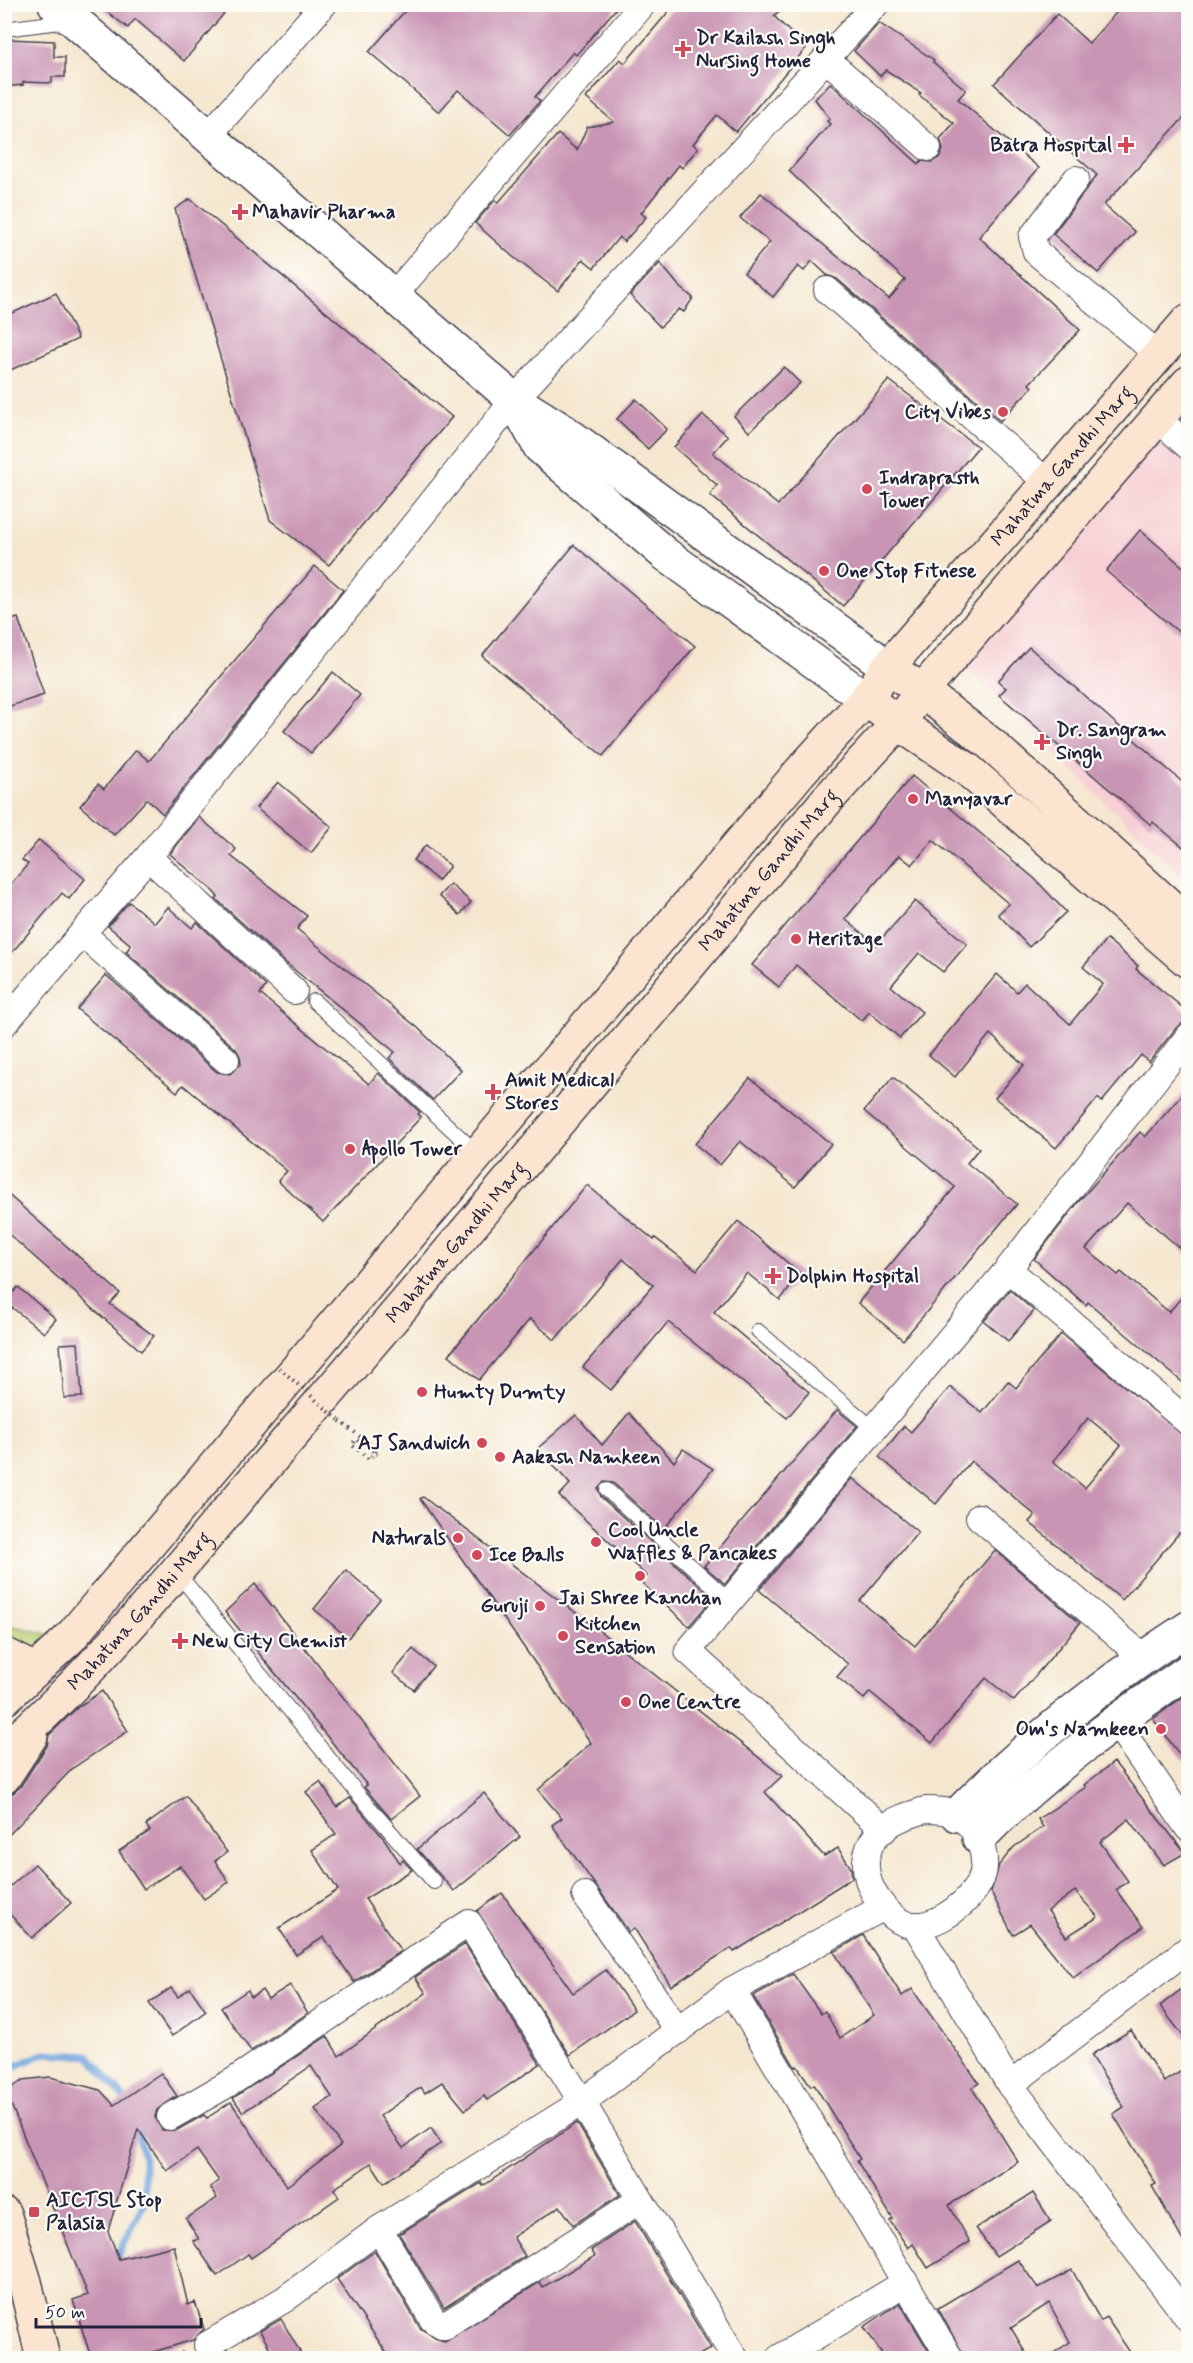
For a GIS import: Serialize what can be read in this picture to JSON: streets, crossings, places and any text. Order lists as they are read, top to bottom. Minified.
{"streets":{"main road":["Mahatma Gandhi Marg"]},"places":{"health":["Dr Kailash Singh Nursing Home","Batra Hospital","Mahavir Pharma","Dr. Sangram Singh","Amit Medical Stores","Dolphin Hospital","New City Chemist"],"other":["City Vibes","Indraprasth Tower","One Stop Fitnese","Manyavar","Heritage","Apollo Tower","Humty Dumty","AJ Sandwich","Aakash Namkeen","Naturals","Cool Uncle Waffles & Pancakes","Ice Balls","Jai Shree Kanchan","Guruji","Kitchen Sensation","One Centre","Om's Namkeen"],"transit":["AICTSL Stop Palasia"]},"scale_bar":"50 m"}
